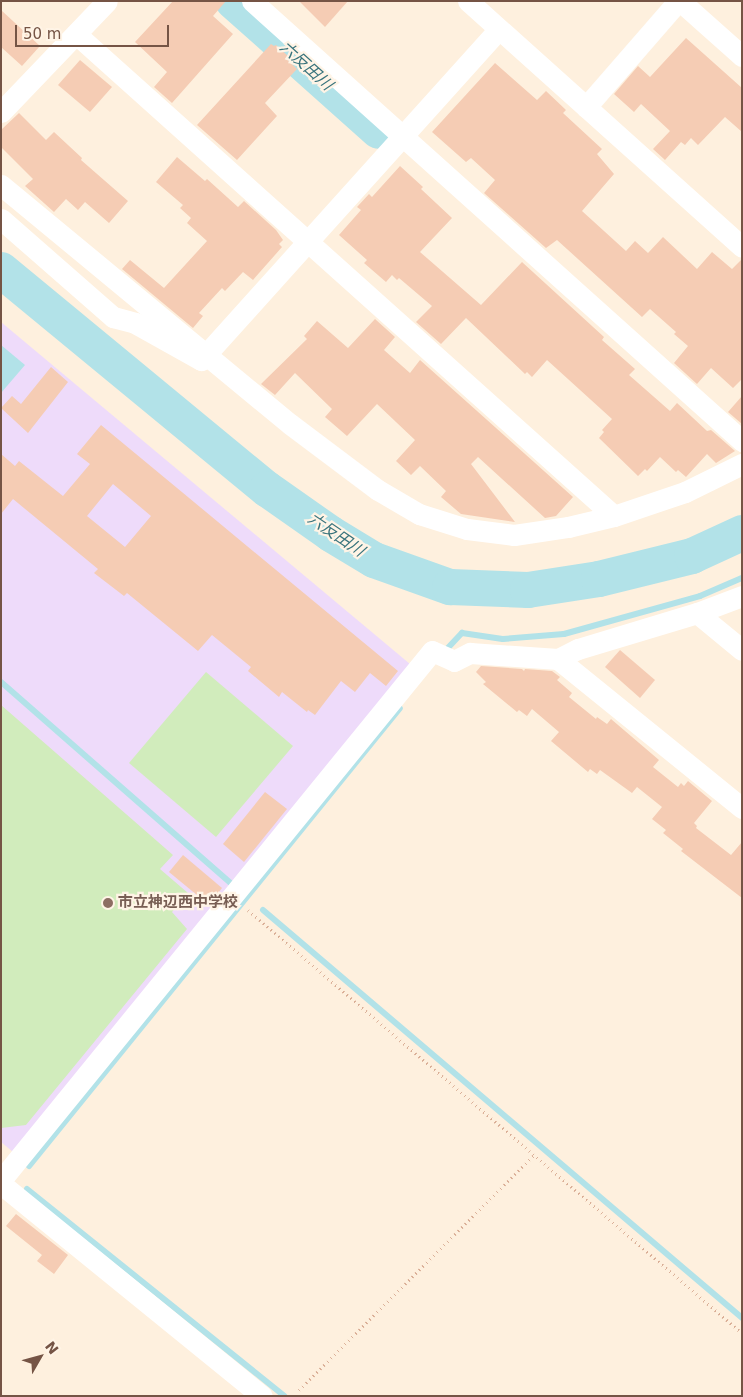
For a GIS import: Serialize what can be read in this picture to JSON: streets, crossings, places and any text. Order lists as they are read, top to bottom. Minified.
{"water":["六反田川"],"places":["市立神辺西中学校"],"scale_bar":"50 m","north":"top right"}
